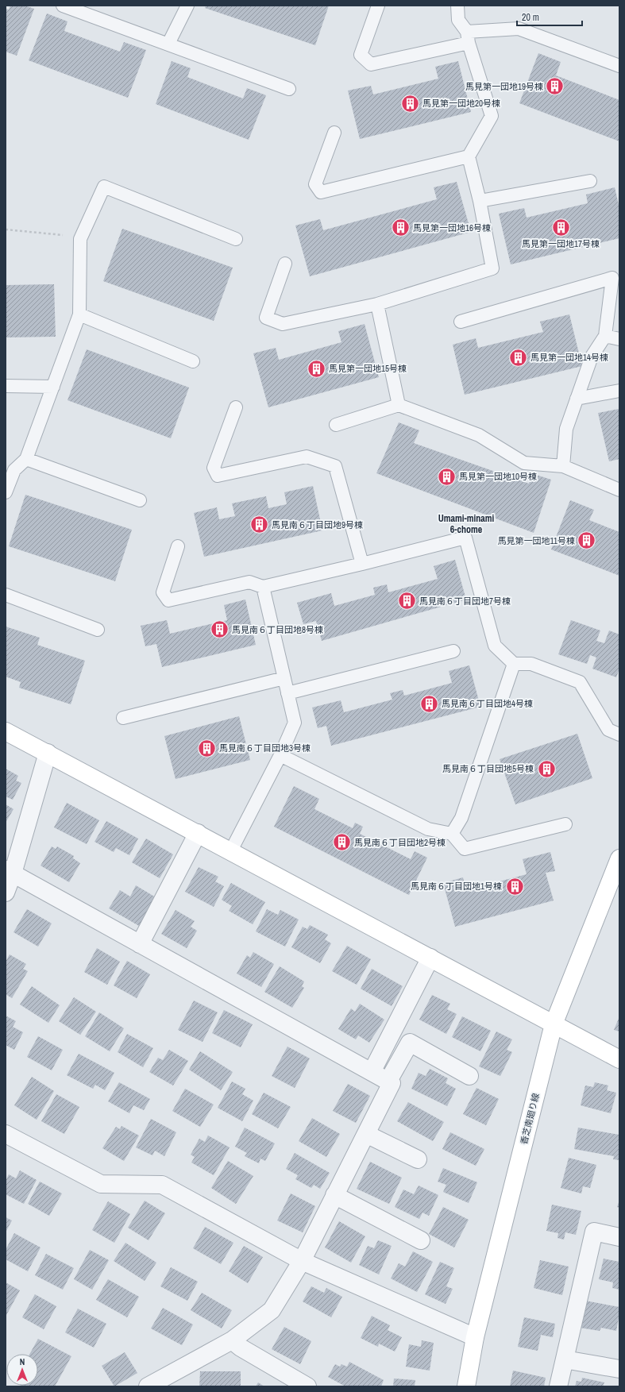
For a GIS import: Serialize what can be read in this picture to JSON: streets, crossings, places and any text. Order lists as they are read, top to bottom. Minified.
{"streets":{"street":["香芝南廻り線"]},"districts":["Umami-minami 6-chome"],"places":{"building":["馬見第一団地19号棟","馬見第一団地20号棟","馬見第一団地16号棟","馬見第一団地17号棟","馬見第一団地14号棟","馬見第一団地15号棟","馬見第一団地10号棟","馬見南６丁目団地9号棟","馬見第一団地11号棟","馬見南６丁目団地7号棟","馬見南６丁目団地8号棟","馬見南６丁目団地4号棟","馬見南６丁目団地3号棟","馬見南６丁目団地5号棟","馬見南６丁目団地2号棟","馬見南６丁目団地1号棟"]},"scale_bar":"20 m","north":"top"}
